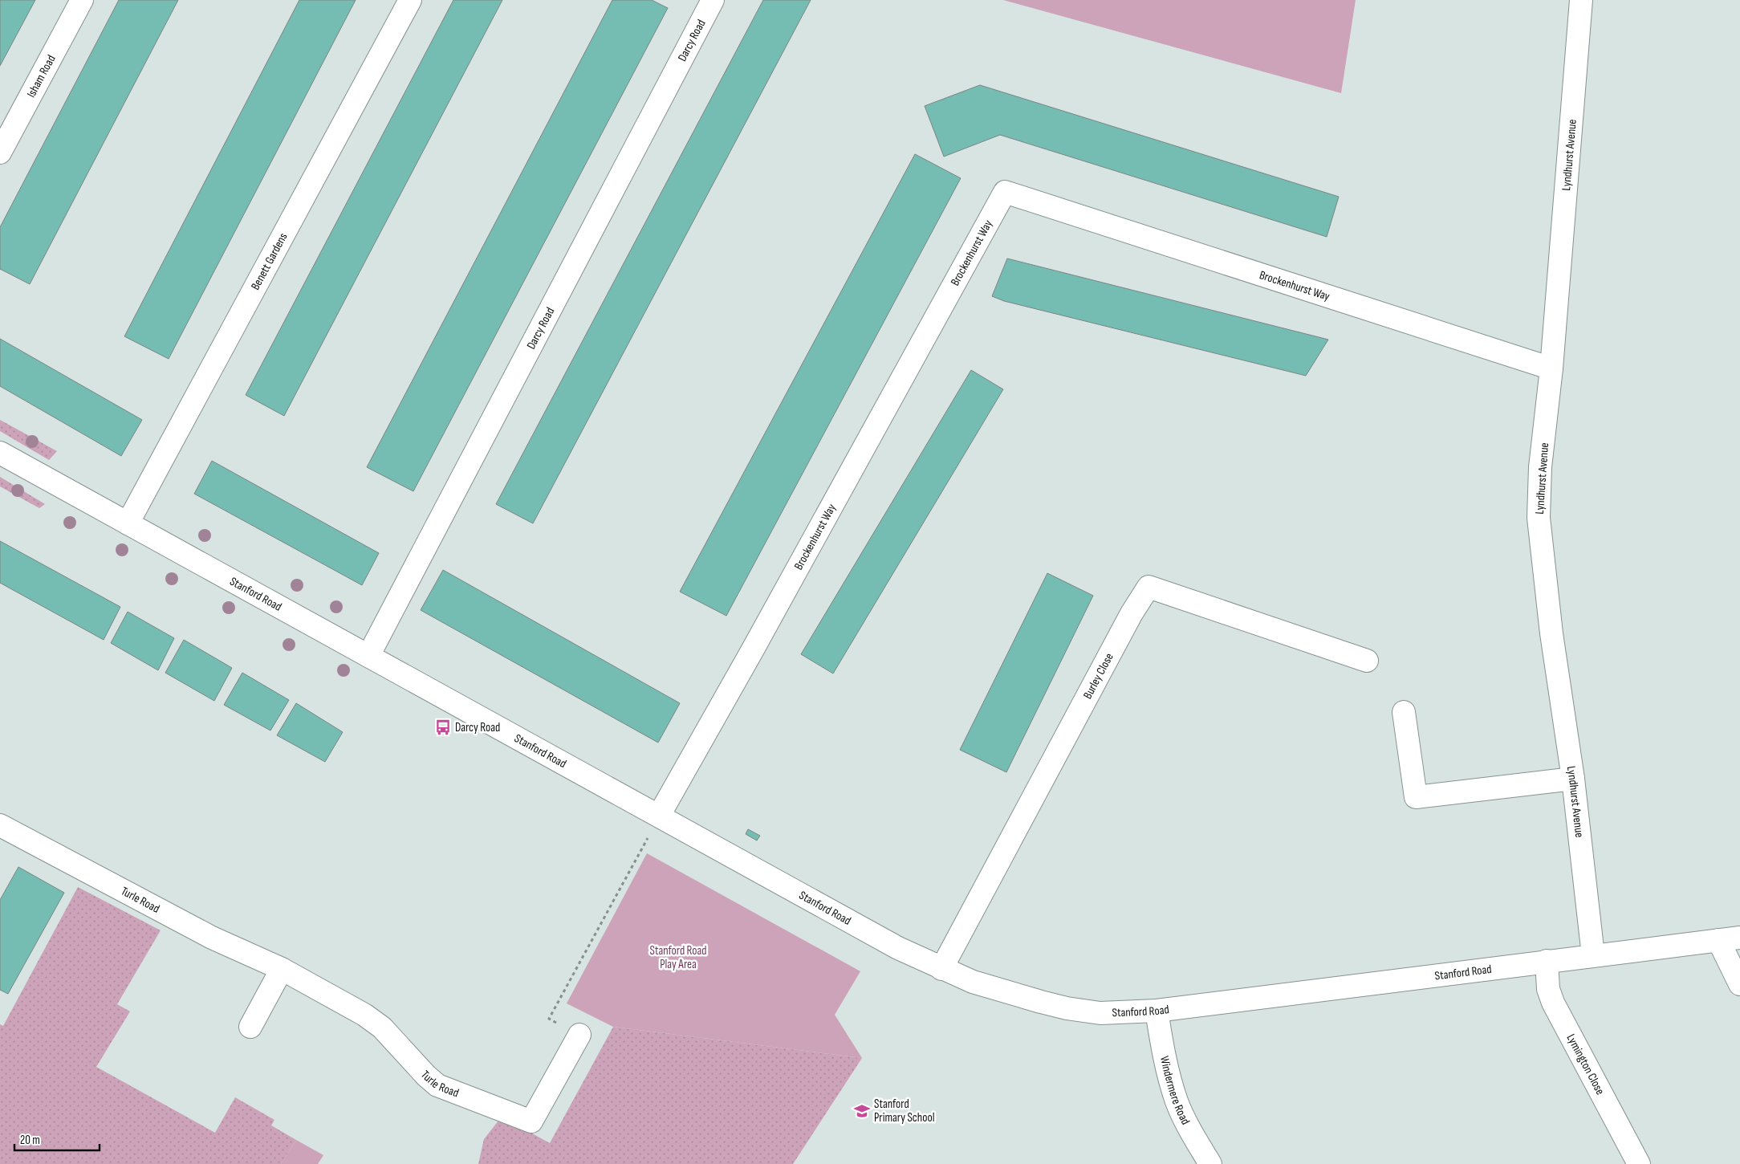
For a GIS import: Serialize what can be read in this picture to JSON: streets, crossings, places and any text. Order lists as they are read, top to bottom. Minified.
{"streets":{"street":["Darcy Road","Isham Road","Lyndhurst Avenue","Brockenhurst Way","Benett Gardens","Stanford Road","Burley Close","Turle Road","Lymington Close","Windermere Road"]},"crossings":[["Darcy Road","Stanford Road"],["Lyndhurst Avenue","Brockenhurst Way"],["Lyndhurst Avenue","Stanford Road"],["Brockenhurst Way","Stanford Road"],["Benett Gardens","Stanford Road"],["Stanford Road","Burley Close"],["Stanford Road","Lymington Close"],["Stanford Road","Windermere Road"]],"parks":["Stanford Road Play Area"],"places":{"bus stop":["Darcy Road"],"school or university":["Stanford Primary School"]},"scale_bar":"20 m"}
